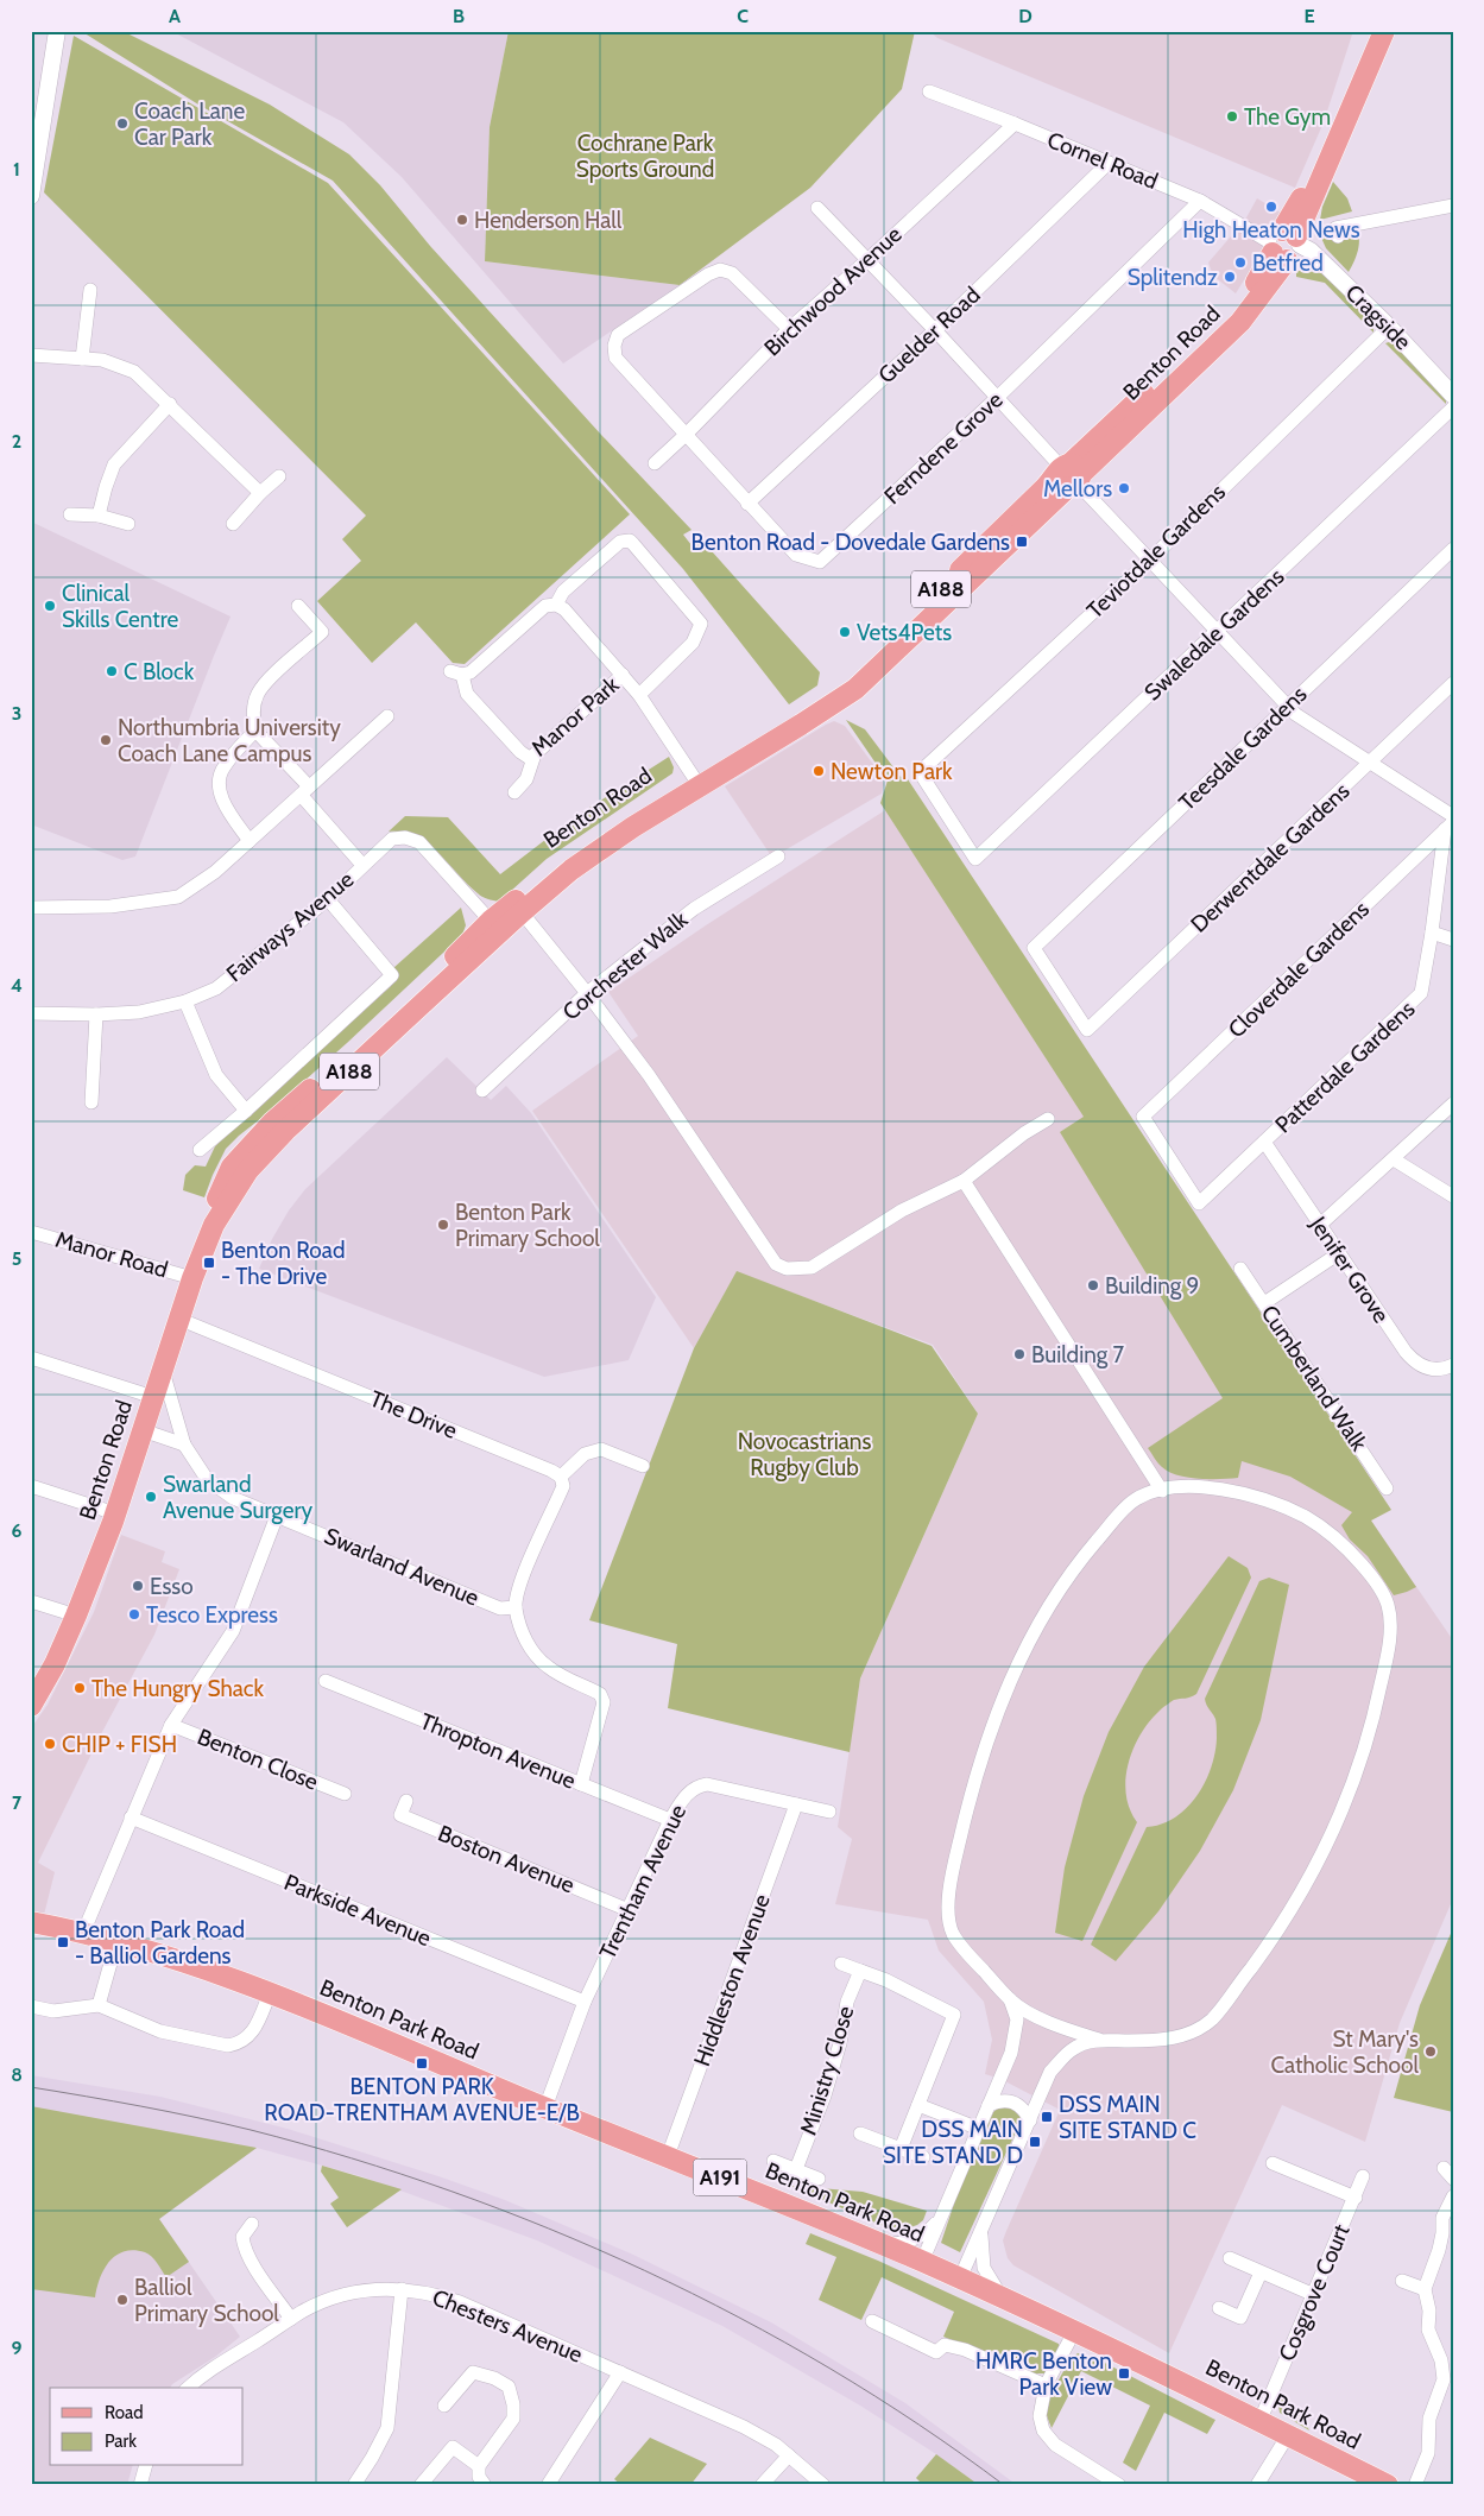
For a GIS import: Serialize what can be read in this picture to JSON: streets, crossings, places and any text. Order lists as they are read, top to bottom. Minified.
{"streets":{"main road":["Benton Road","A188","Benton Park Road","A191"],"street":["Cornel Road","Birchwood Avenue","Cragside","Guelder Road","Ferndene Grove","Teviotdale Gardens","Swaledale Gardens","Manor Park","Teesdale Gardens","Derwentdale Gardens","Fairways Avenue","Corchester Walk","Cloverdale Gardens","Patterdale Gardens","Manor Road","Jenifer Grove","Cumberland Walk","The Drive","Swarland Avenue","Thropton Avenue","Benton Close","Boston Avenue","Trentham Avenue","Parkside Avenue","Hiddleston Avenue","Ministry Close","Cosgrove Court","Chesters Avenue"]},"crossings":[["Cornel Road","Birchwood Avenue"],["Cornel Road","Cragside"],["Cornel Road","Guelder Road"],["Cornel Road","Benton Road"],["Cornel Road","Ferndene Grove"],["Birchwood Avenue","Ferndene Grove"],["Cragside","Benton Road"],["Cragside","Teviotdale Gardens"],["Guelder Road","Ferndene Grove"],["Benton Road","Manor Park"],["Benton Road","Fairways Avenue"],["Benton Road","Manor Road"],["Benton Road","The Drive"],["Benton Road","Swarland Avenue"],["Teviotdale Gardens","Swaledale Gardens"],["Teesdale Gardens","Derwentdale Gardens"],["Cloverdale Gardens","Patterdale Gardens"],["Patterdale Gardens","Jenifer Grove"],["Thropton Avenue","Trentham Avenue"],["Boston Avenue","Trentham Avenue"],["Trentham Avenue","Parkside Avenue"],["Trentham Avenue","Hiddleston Avenue"],["Trentham Avenue","Benton Park Road"],["Hiddleston Avenue","Benton Park Road"],["Benton Park Road","Cosgrove Court"]],"parks":["Cochrane Park Sports Ground","Novocastrians Rugby Club"],"places":{"other":["The Gym","Coach Lane Car Park","High Heaton News","Henderson Hall","Betfred","Splitendz","Mellors","Clinical Skills Centre","Vets4Pets","C Block","Northumbria University Coach Lane Campus","Newton Park","Benton Park Primary School","Building 9","Building 7","Swarland Avenue Surgery","Esso","Tesco Express","The Hungry Shack","CHIP + FISH","St Mary's Catholic School","Balliol Primary School"],"transit":["Benton Road - Dovedale Gardens","Benton Road - The Drive","Benton Park Road - Balliol Gardens","BENTON PARK ROAD-TRENTHAM AVENUE-E/B","DSS MAIN SITE STAND C","DSS MAIN SITE STAND D","HMRC Benton Park View"]},"legend":["Road","Park"],"grid":{"columns":["A","B","C","D","E"],"rows":["1","2","3","4","5","6","7","8","9"]}}
